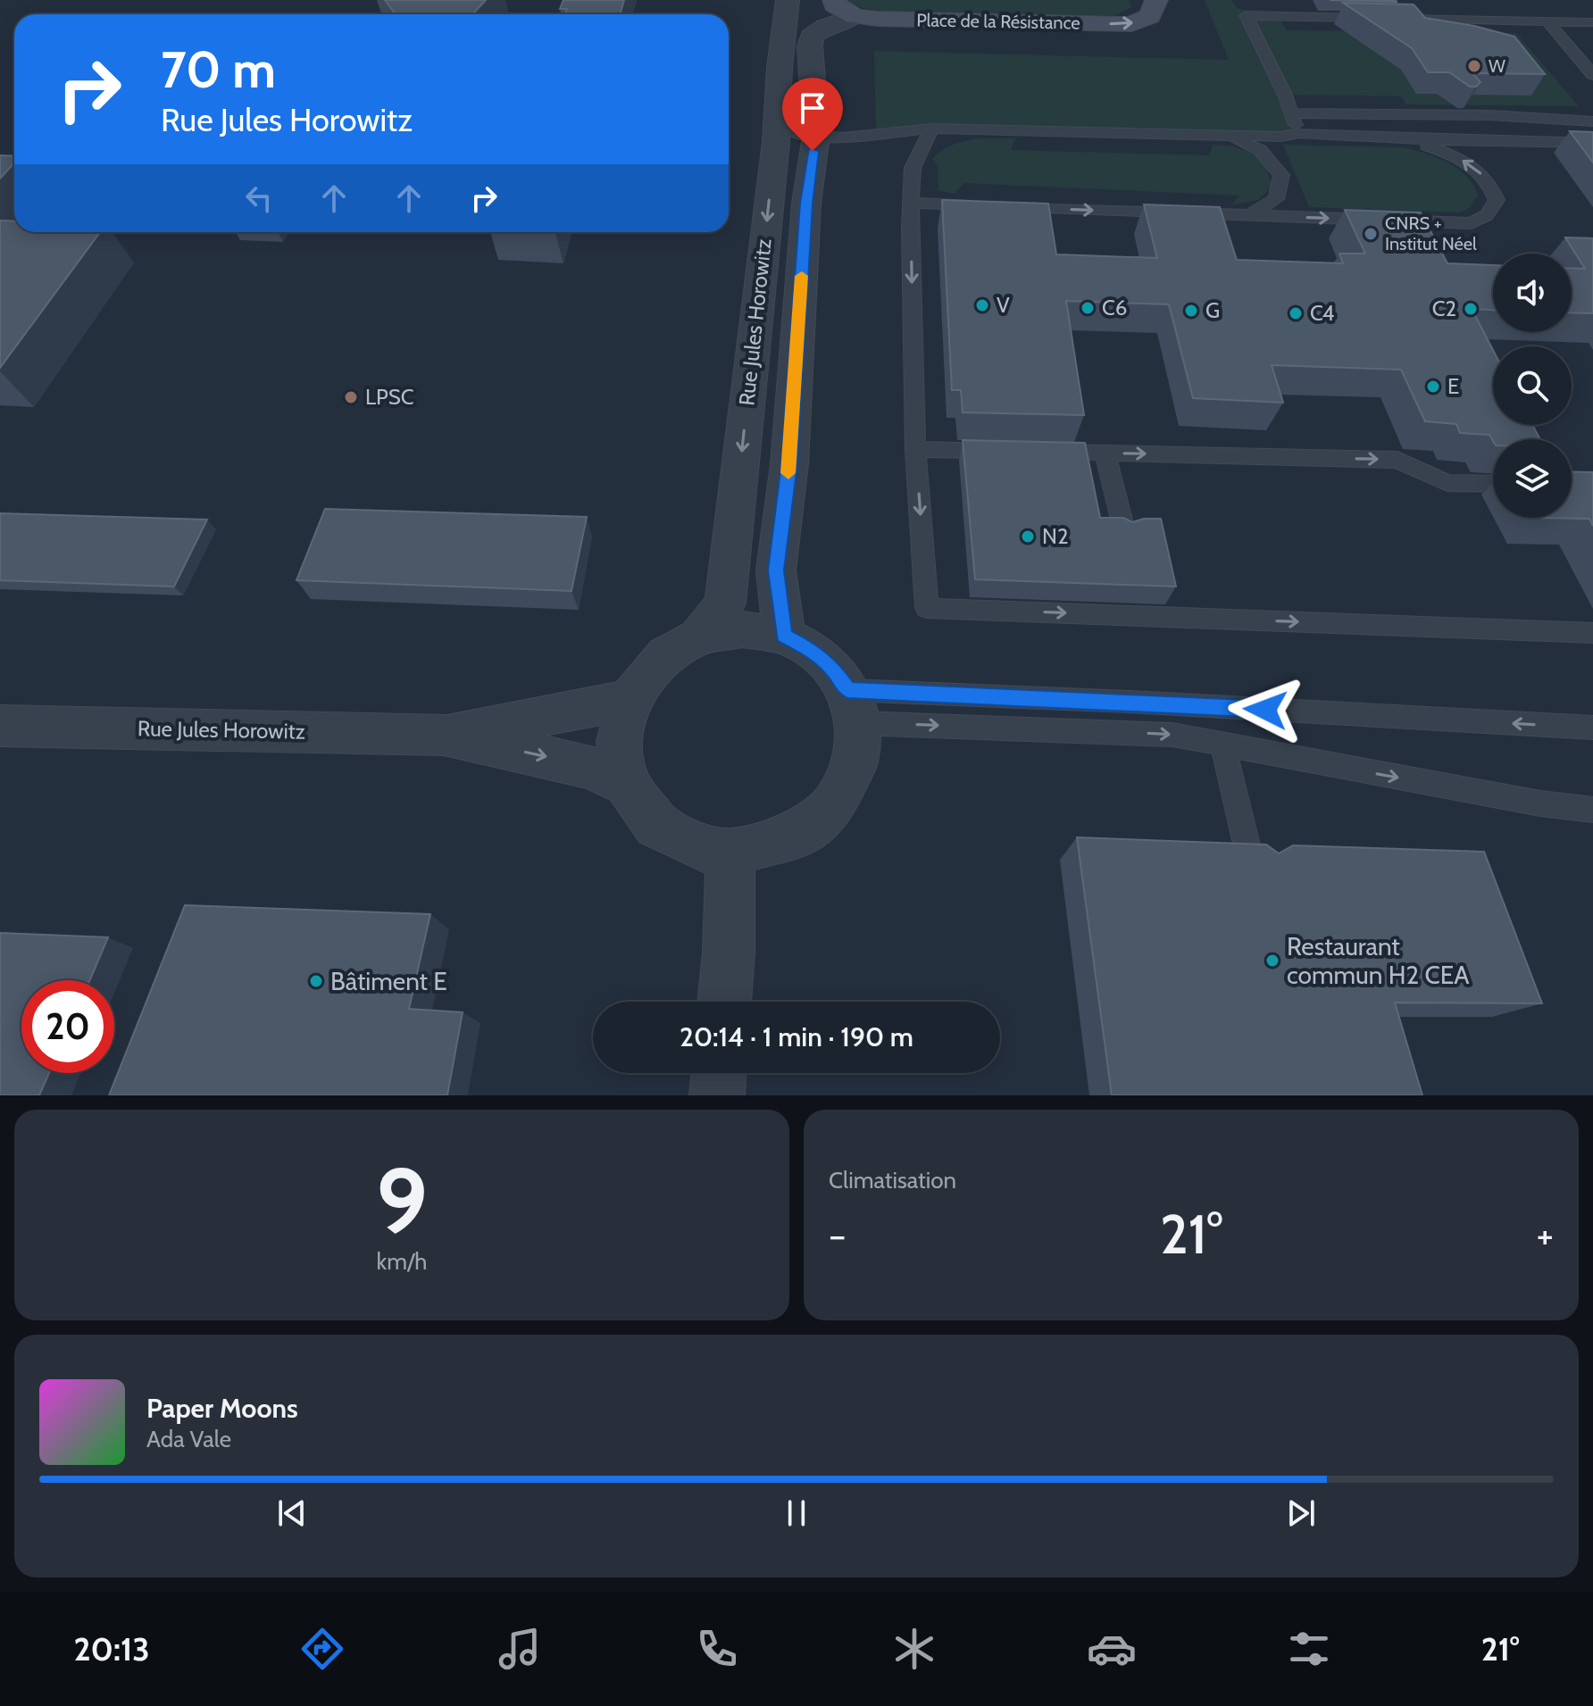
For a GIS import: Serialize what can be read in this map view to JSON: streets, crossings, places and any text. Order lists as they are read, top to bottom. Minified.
{"streets":{"main road":["Place de la Résistance"],"street":["Rue Jules Horowitz"]},"crossings":[["Place de la Résistance","Rue Jules Horowitz"]],"one_way":["Place de la Résistance"],"places":["W","CNRS + Institut Néel","V","C6","C2","G","C4","E","LPSC","N2","Restaurant commun H2 CEA","Bâtiment E"],"page":{"turn":["70 m","Rue Jules Horowitz"],"limit":"20","trip":"20:14 · 1 min · 190 m","tile":[["9","km/h"],"Climatisation"],"heat":["−","21°","+"],"song":["Paper Moons","Ada Vale"],"tabs":["20:13","21°"]}}
